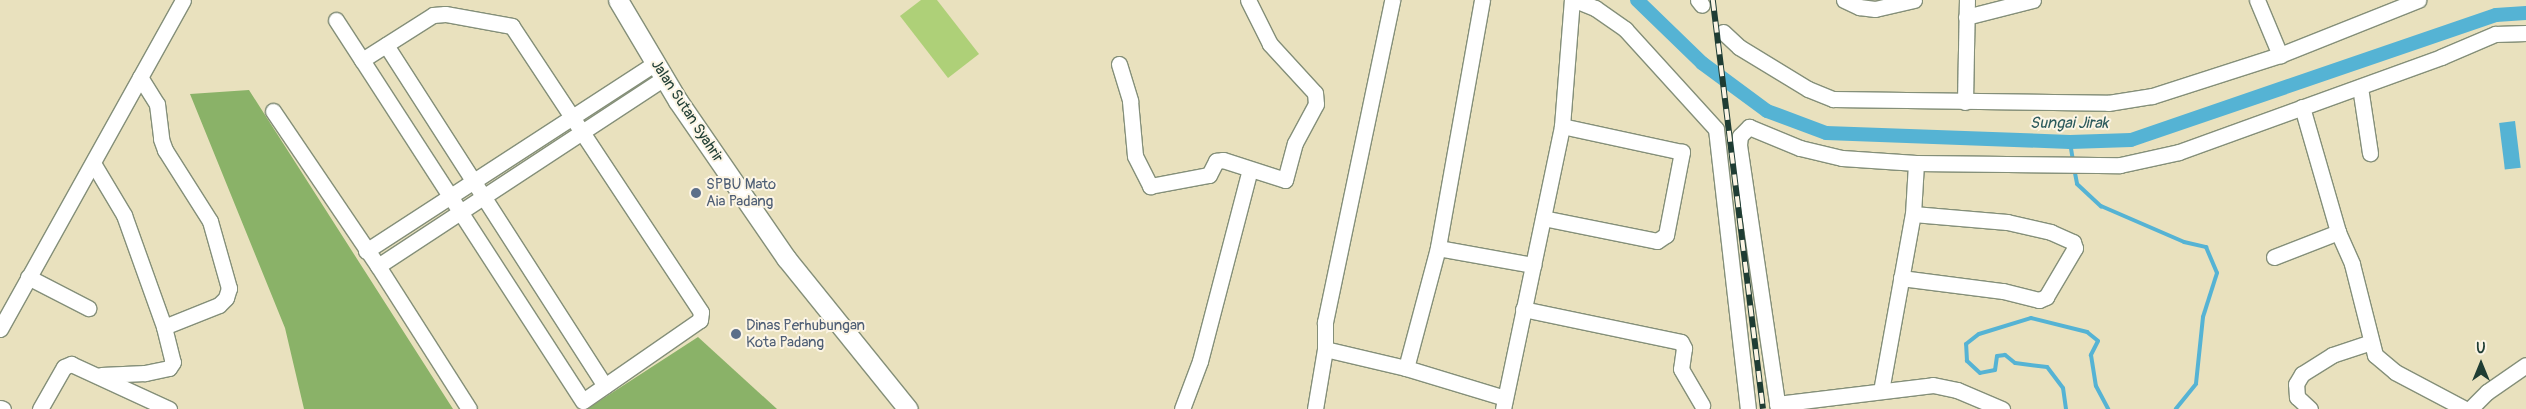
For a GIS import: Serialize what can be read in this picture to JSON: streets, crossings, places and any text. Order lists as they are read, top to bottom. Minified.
{"streets":{"main road":["Jalan Sutan Syahrir"]},"water":["Sungai Jirak"],"places":["SPBU Mato Aia Padang","Dinas Perhubungan Kota Padang"],"north":"top"}
